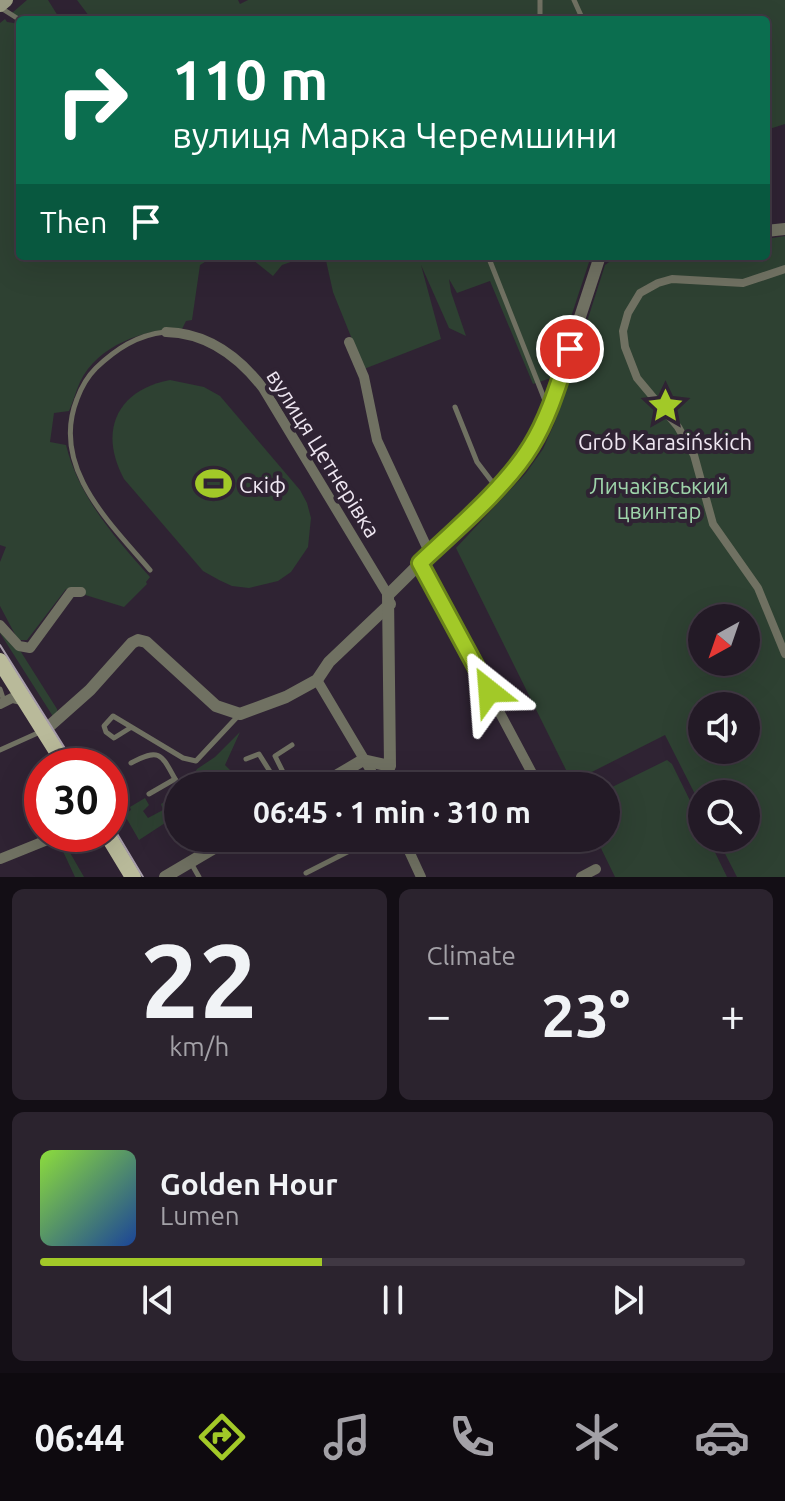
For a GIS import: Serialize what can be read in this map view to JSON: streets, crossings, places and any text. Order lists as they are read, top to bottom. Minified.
{"streets":{"street":["вулиця Цетнерівка"]},"parks":["Личаківський цвинтар"],"places":{"place":["Grób Karasińskich"],"sports":["Скіф"]},"north":"bottom left","page":{"turn":["110 m","вулиця Марка Черемшини"],"then":"Then","limit":"30","trip":"06:45 · 1 min · 310 m","tile":[["22","km/h"],"Climate"],"heat":["−","23°","+"],"song":["Golden Hour","Lumen"],"tabs":"06:44"}}
